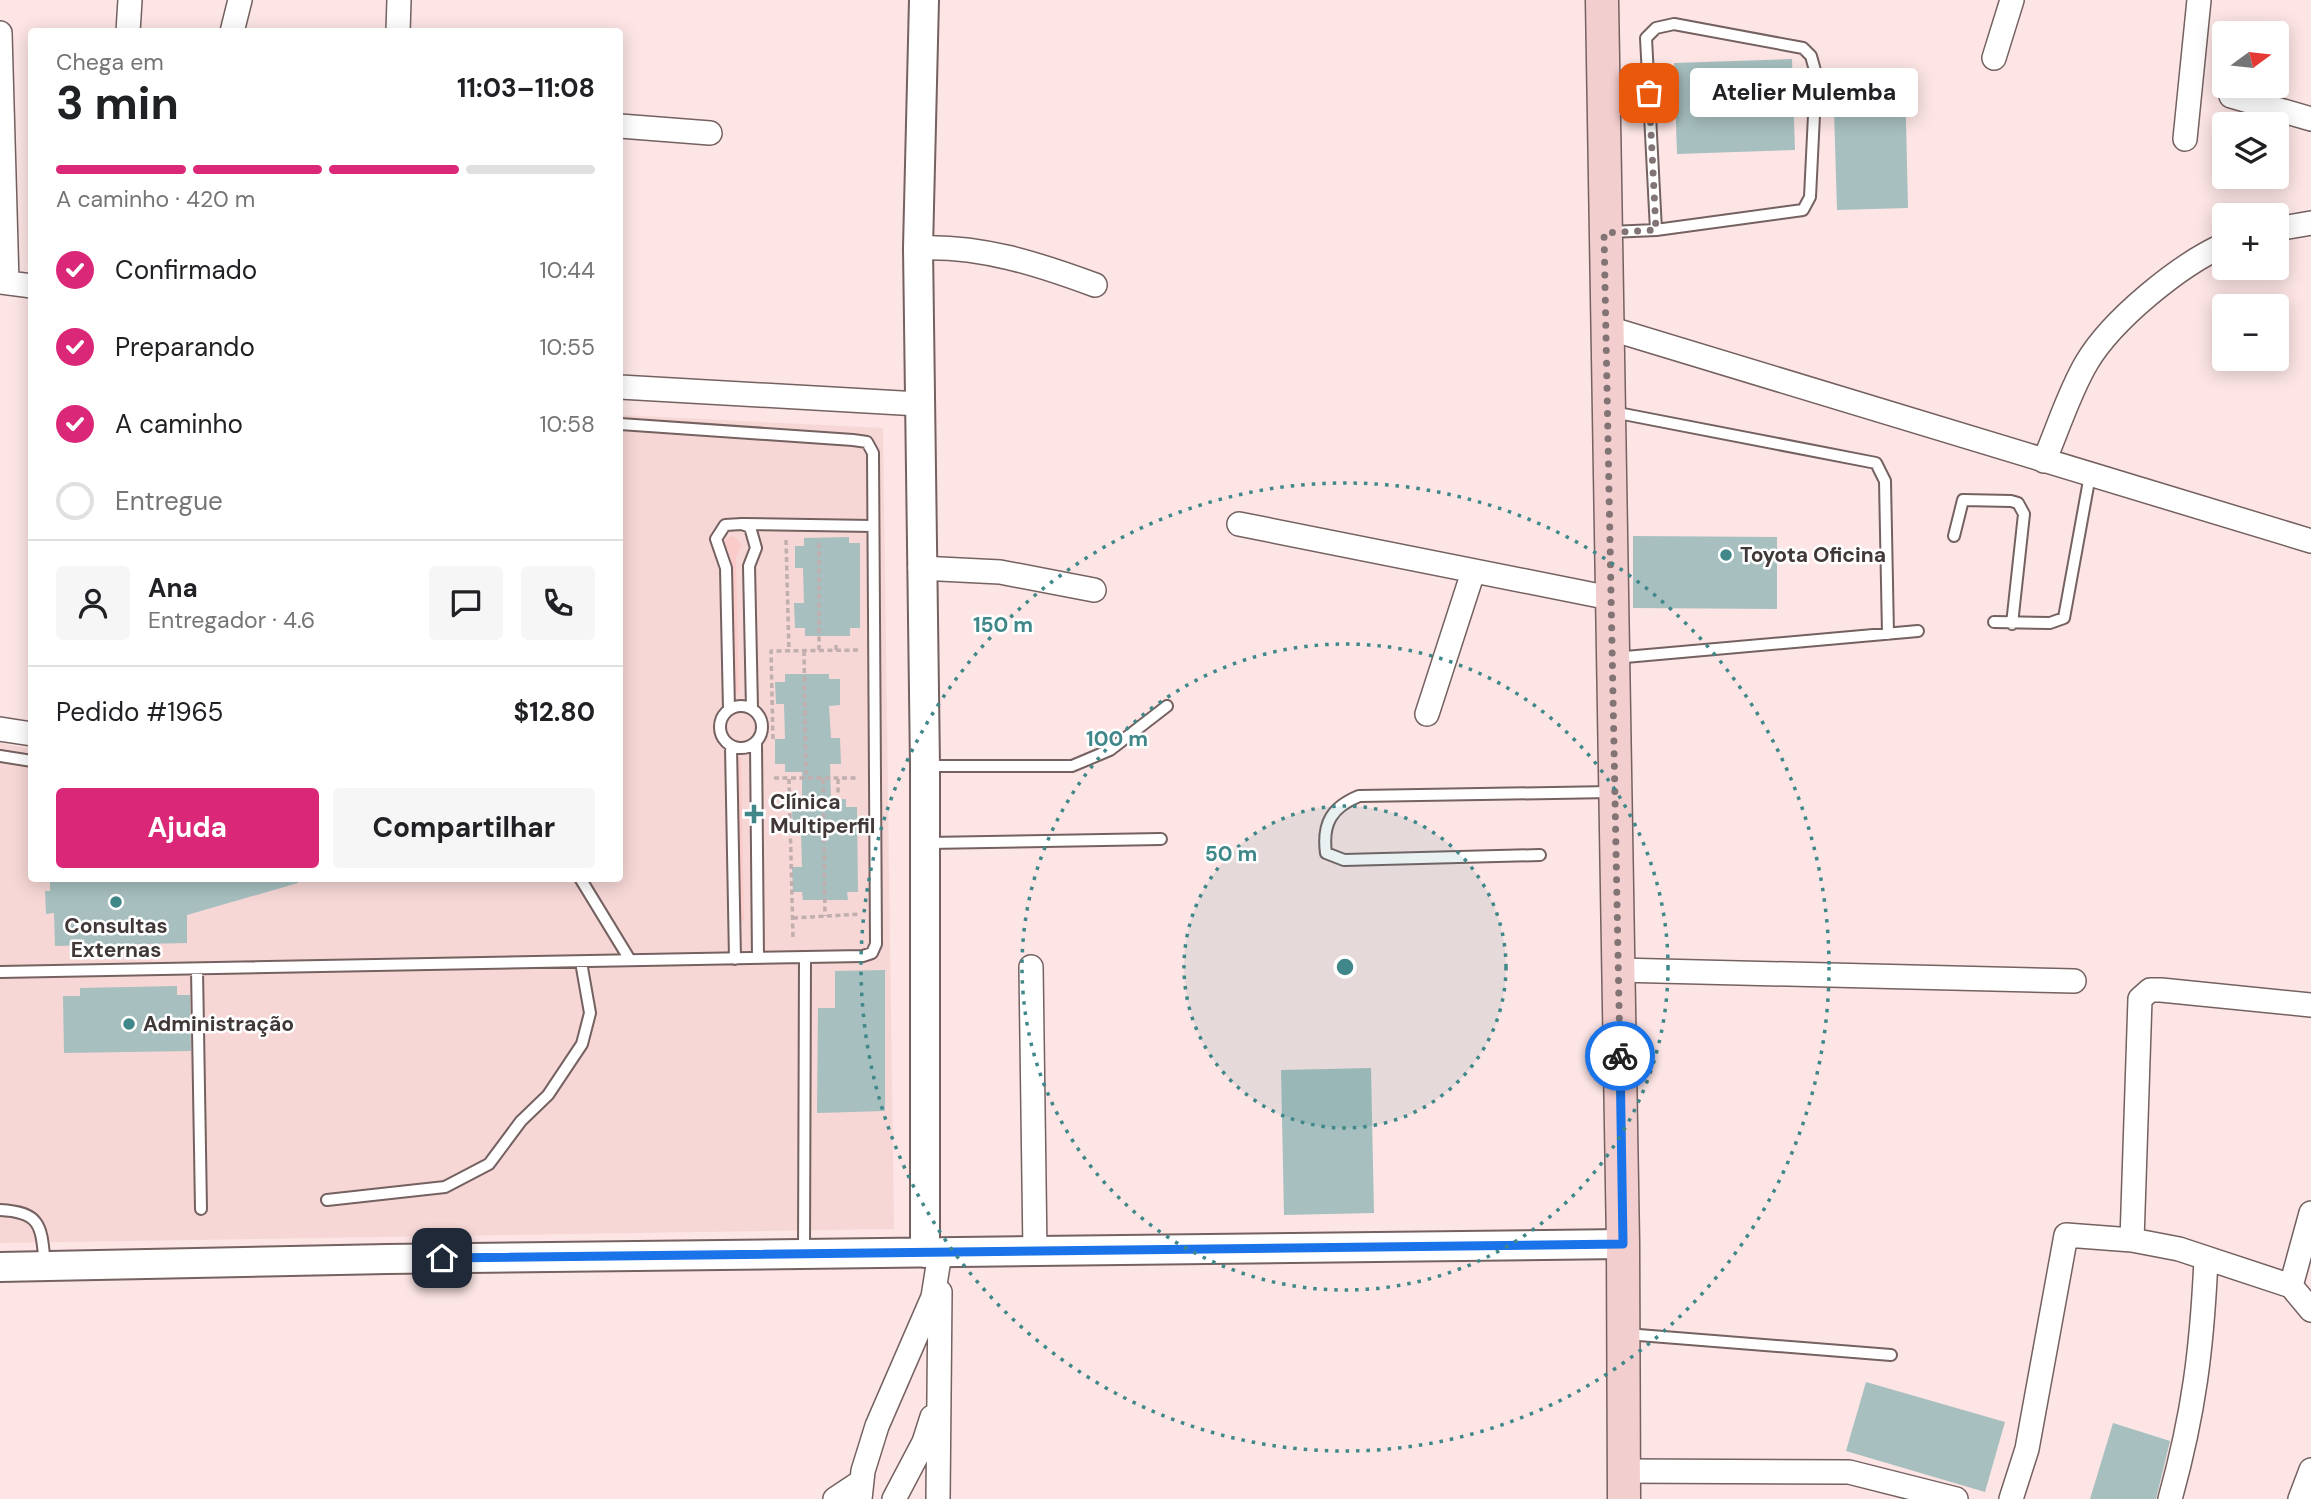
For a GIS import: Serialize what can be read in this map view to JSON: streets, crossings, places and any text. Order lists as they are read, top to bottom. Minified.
{"places":{"other":["Atelier Mulemba","Toyota Oficina","Consultas Externas","Administração"],"health":["Clínica Multiperfil"]},"north":"right","page":{"map_buttons":["+","−"],"heading":["3 min","Chega em","11:03–11:08"],"panel":["Ana","Entregador · 4.6","Pedido #1965","$12.80"],"bubble":"Atelier Mulemba","bar":"A caminho · 420 m","list":[["Confirmado","10:44"],["Preparando","10:55"],["A caminho","10:58"],"Entregue"],"buttons":["Ajuda","Compartilhar"]},"rings":["150 m","100 m","50 m"]}
